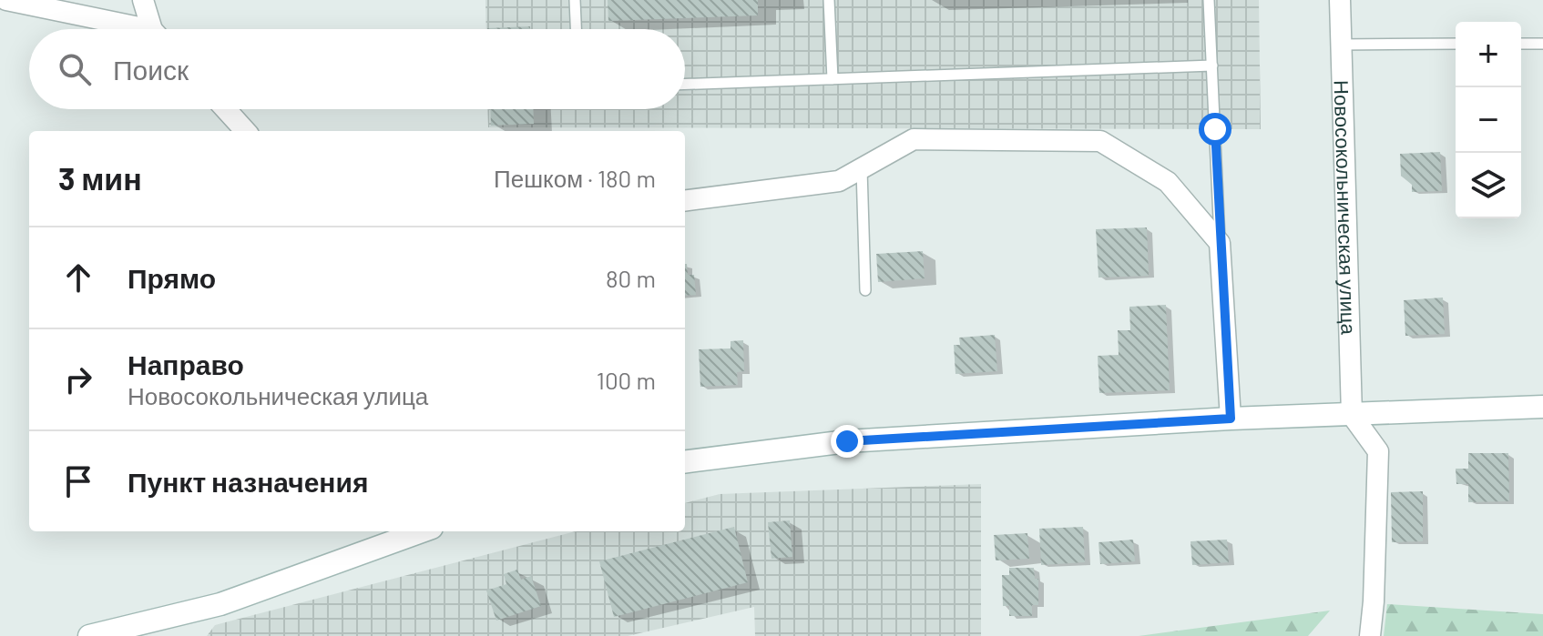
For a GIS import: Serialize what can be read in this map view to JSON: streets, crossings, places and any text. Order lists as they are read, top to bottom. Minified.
{"streets":{"street":["Новосокольническая улица"]},"page":{"map_buttons":["+","−"],"search":"Поиск","heading":["3 мин","Пешком · 180 m"],"list":[["Прямо","80 m"],["Направо","Новосокольническая улица","100 m"],"Пункт назначения"]}}
